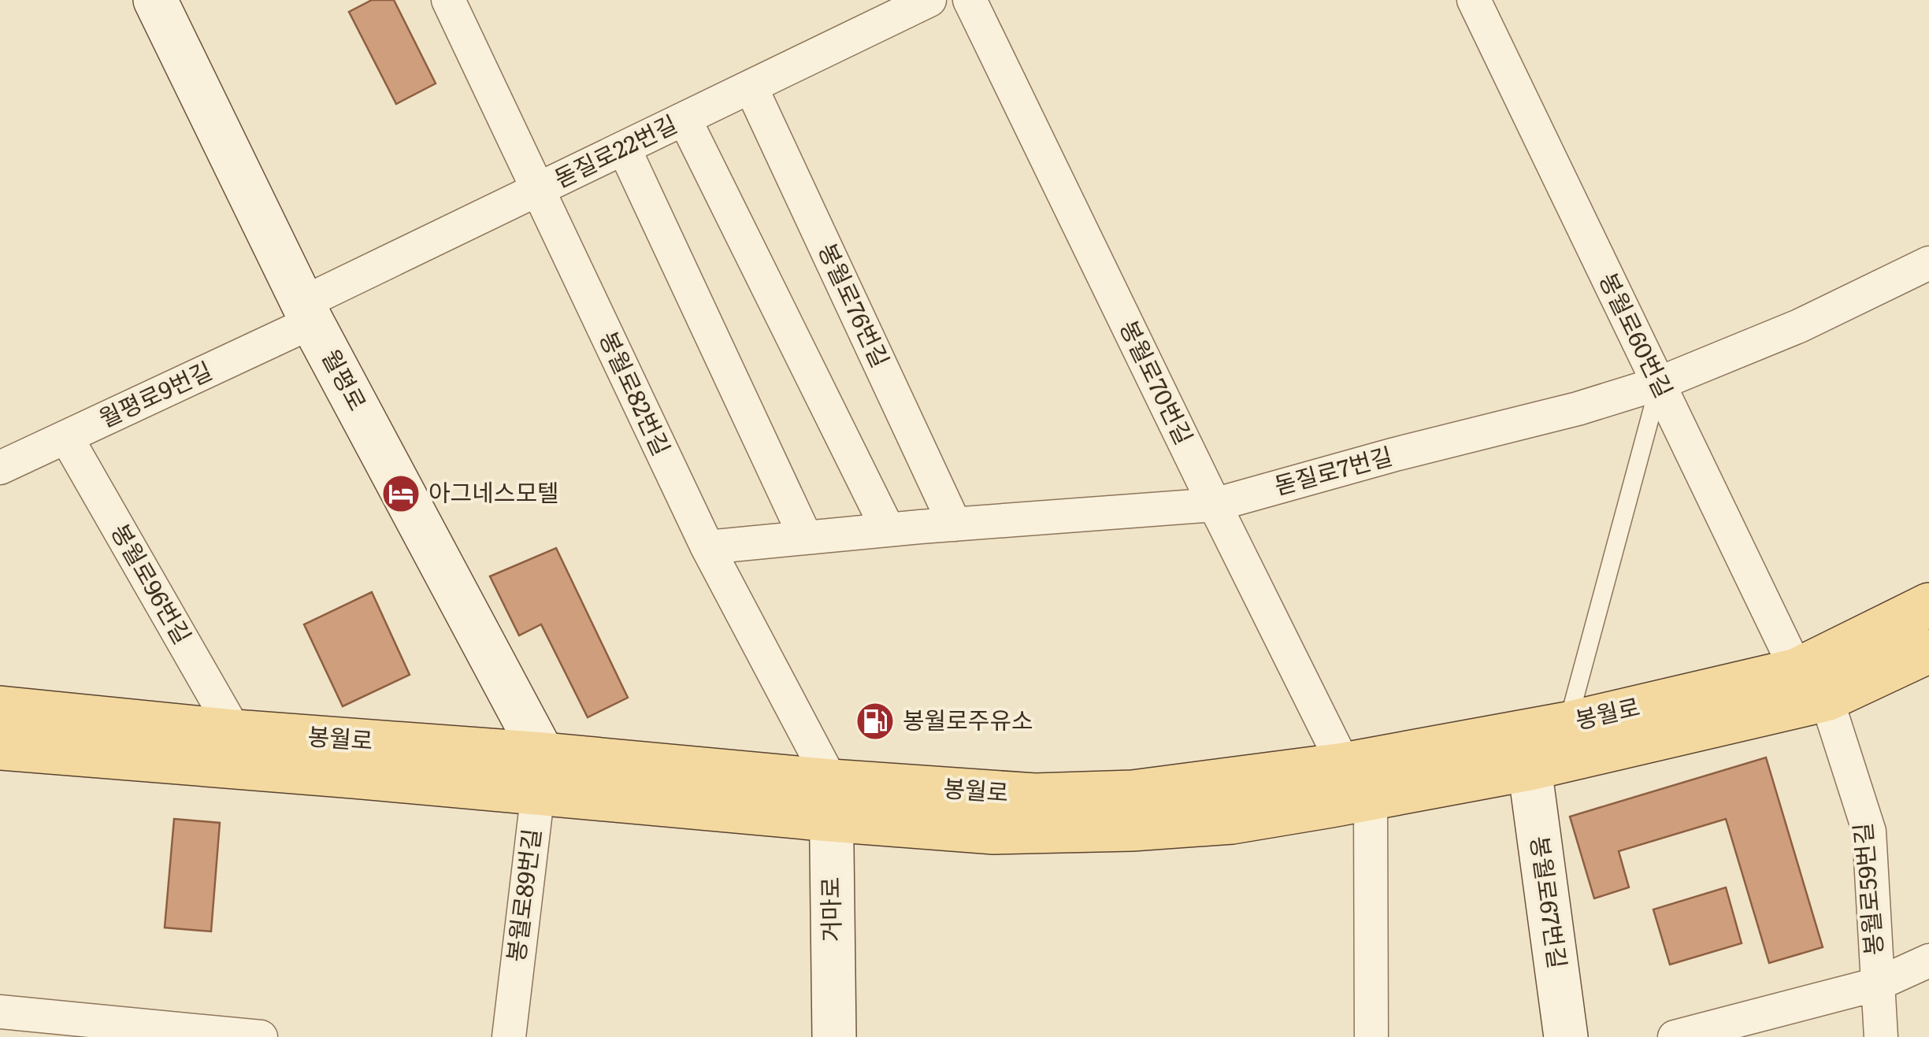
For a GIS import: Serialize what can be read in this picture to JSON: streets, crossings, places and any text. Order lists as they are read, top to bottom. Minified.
{"streets":{"main road":["월평로","봉월로","봉월로67번길","거마로"],"street":["돋질로22번길","봉월로76번길","봉월로60번길","봉월로70번길","봉월로82번길","월평로9번길","돋질로7번길","봉월로96번길","봉월로59번길","봉월로89번길"]},"crossings":[["돋질로22번길","봉월로76번길"],["돋질로22번길","월평로"],["돋질로22번길","봉월로82번길"],["돋질로22번길","월평로9번길"],["봉월로76번길","돋질로7번길"],["봉월로60번길","돋질로7번길"],["봉월로60번길","봉월로"],["봉월로60번길","봉월로59번길"],["월평로","월평로9번길"],["월평로","봉월로"],["월평로","봉월로89번길"],["봉월로70번길","돋질로7번길"],["봉월로70번길","봉월로"],["봉월로82번길","돋질로7번길"],["봉월로82번길","봉월로"],["봉월로82번길","거마로"],["월평로9번길","봉월로96번길"],["봉월로96번길","봉월로"],["봉월로","봉월로59번길"],["봉월로","봉월로89번길"],["봉월로","거마로"]],"places":{"hotel":["아그네스모텔"],"fuel station":["봉월로주유소"]}}
